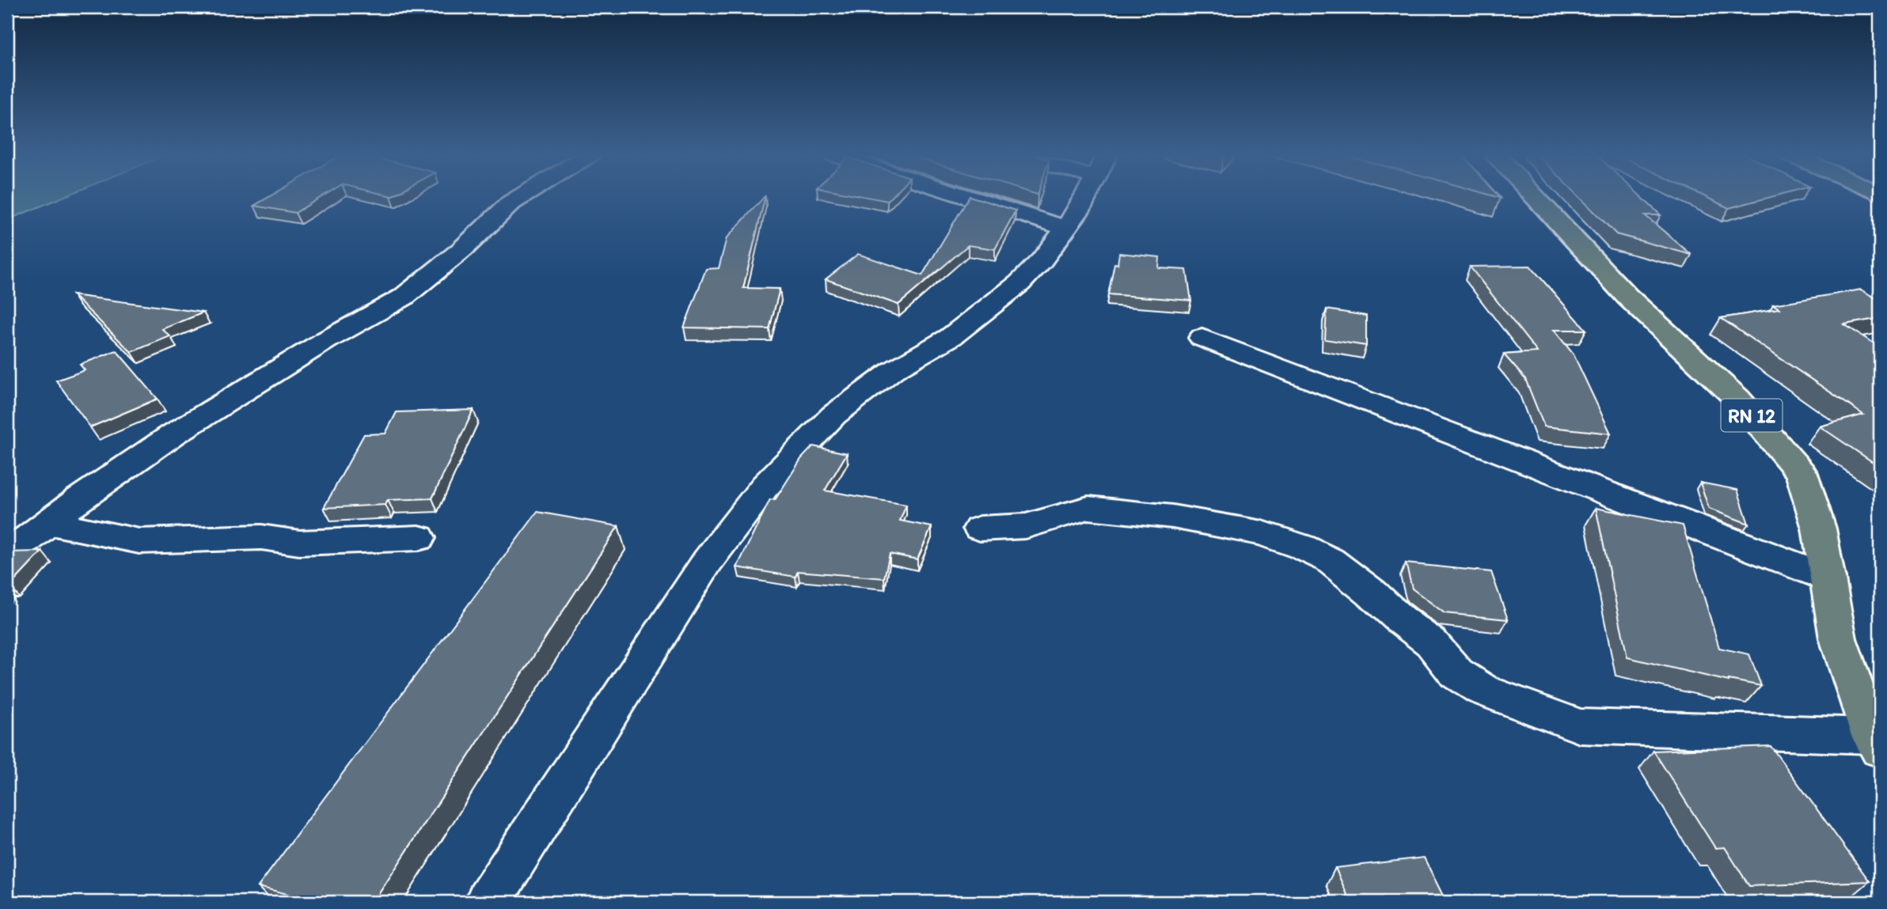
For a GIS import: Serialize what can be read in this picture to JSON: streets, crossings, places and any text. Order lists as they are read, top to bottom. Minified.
{"streets":{"main road":["RN 12"]}}
